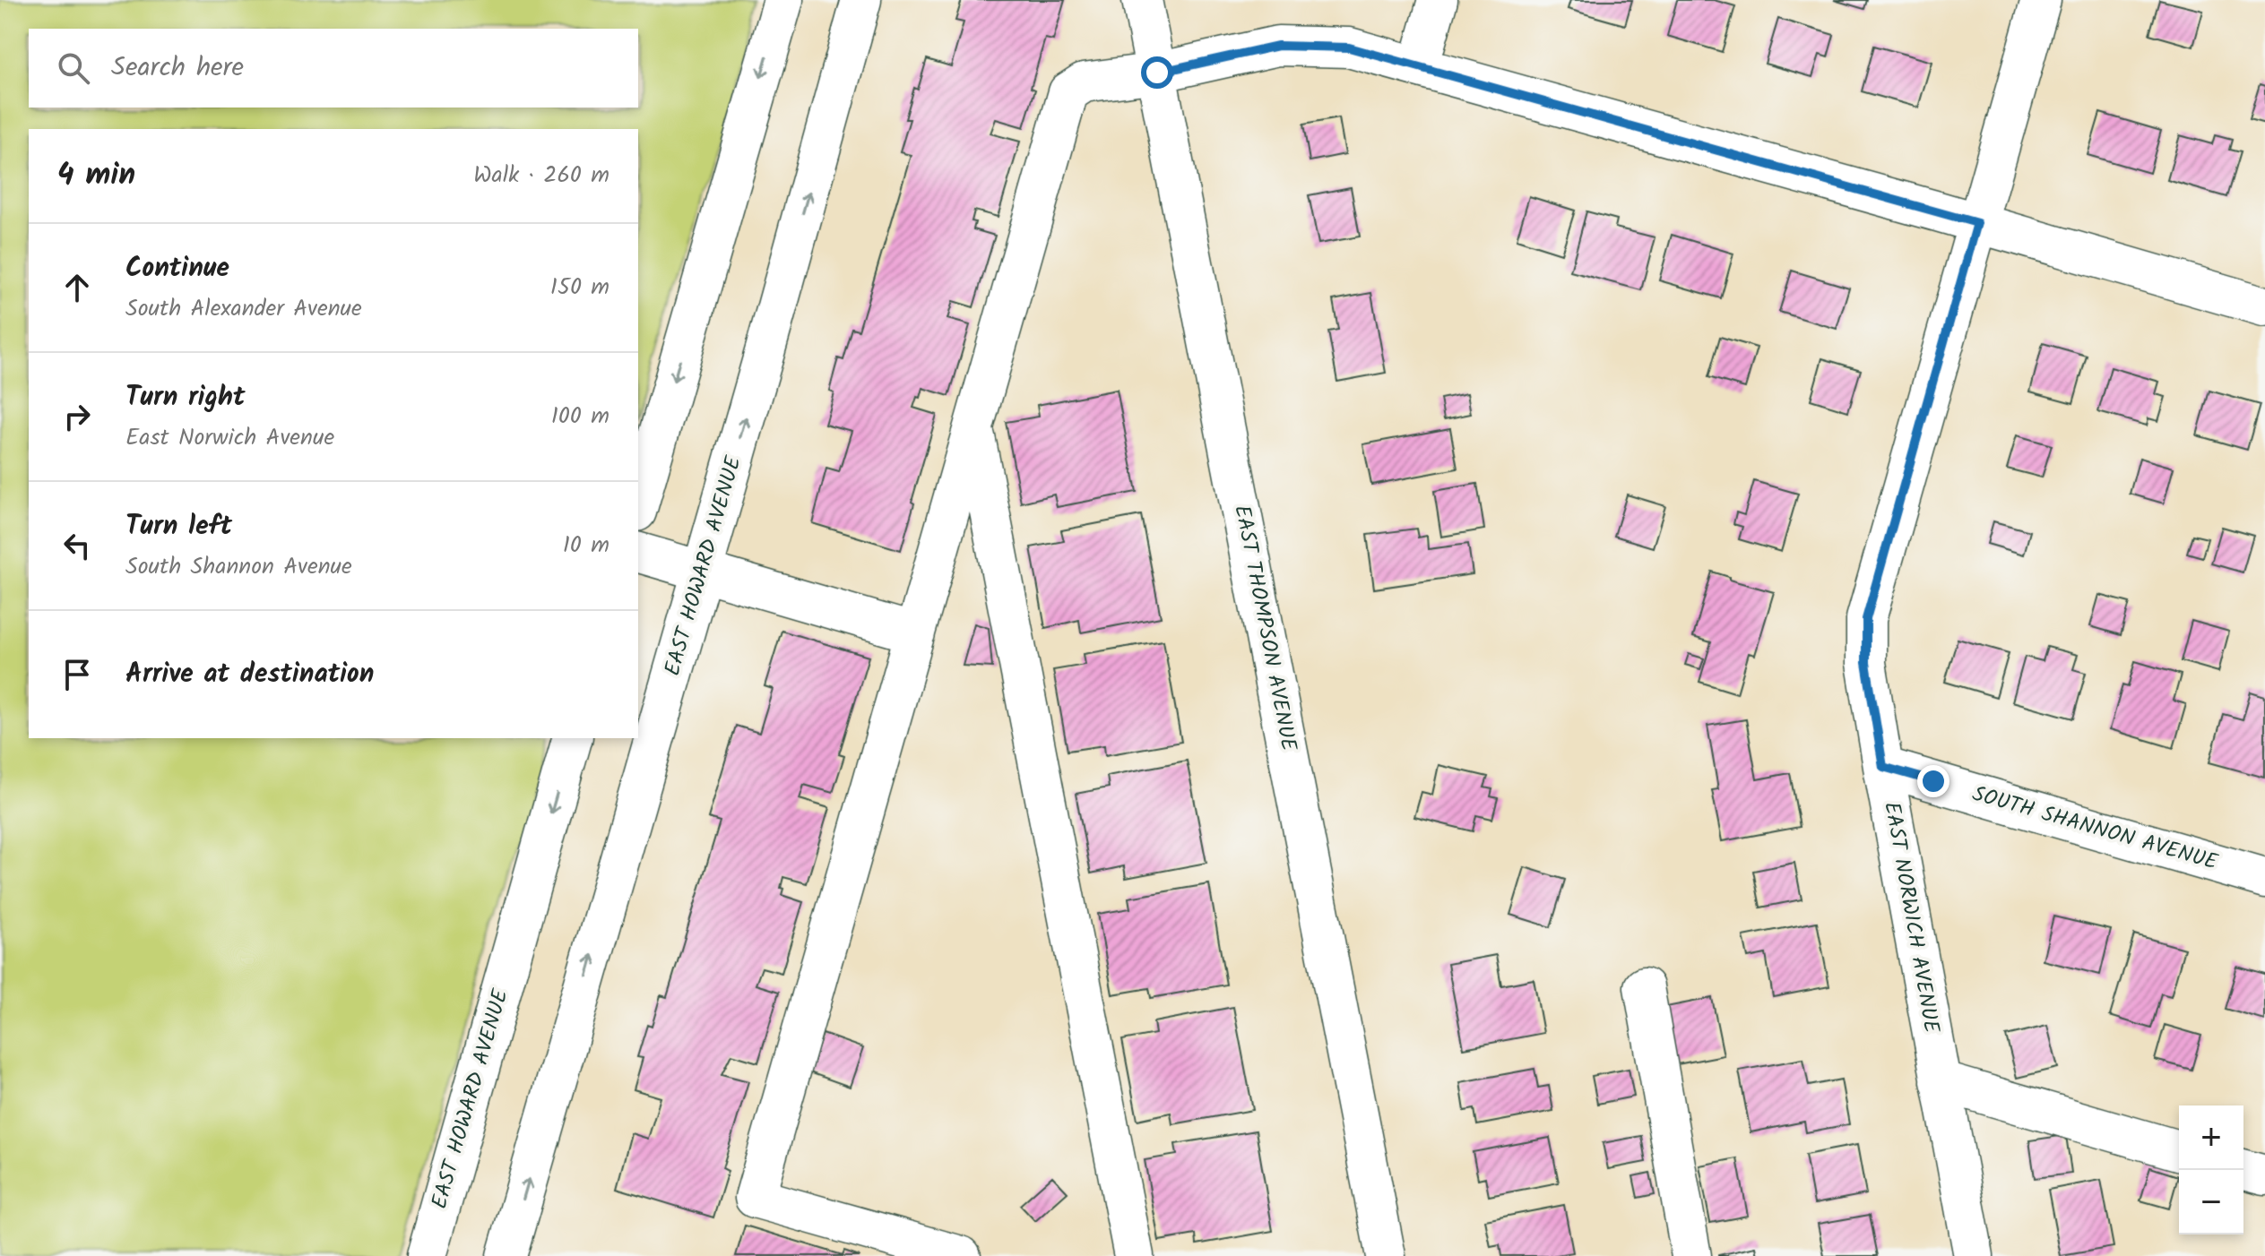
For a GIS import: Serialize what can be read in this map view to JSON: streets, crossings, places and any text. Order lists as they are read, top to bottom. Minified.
{"streets":{"street":["EAST HOWARD AVENUE","EAST THOMPSON AVENUE","SOUTH SHANNON AVENUE","EAST NORWICH AVENUE"]},"crossings":[["SOUTH SHANNON AVENUE","EAST NORWICH AVENUE"]],"page":{"search":"Search here","heading":["4 min","Walk · 260 m"],"list":[["Continue","South Alexander Avenue","150 m"],["Turn right","East Norwich Avenue","100 m"],["Turn left","South Shannon Avenue","10 m"],"Arrive at destination"],"map_buttons":["+","−"]}}
